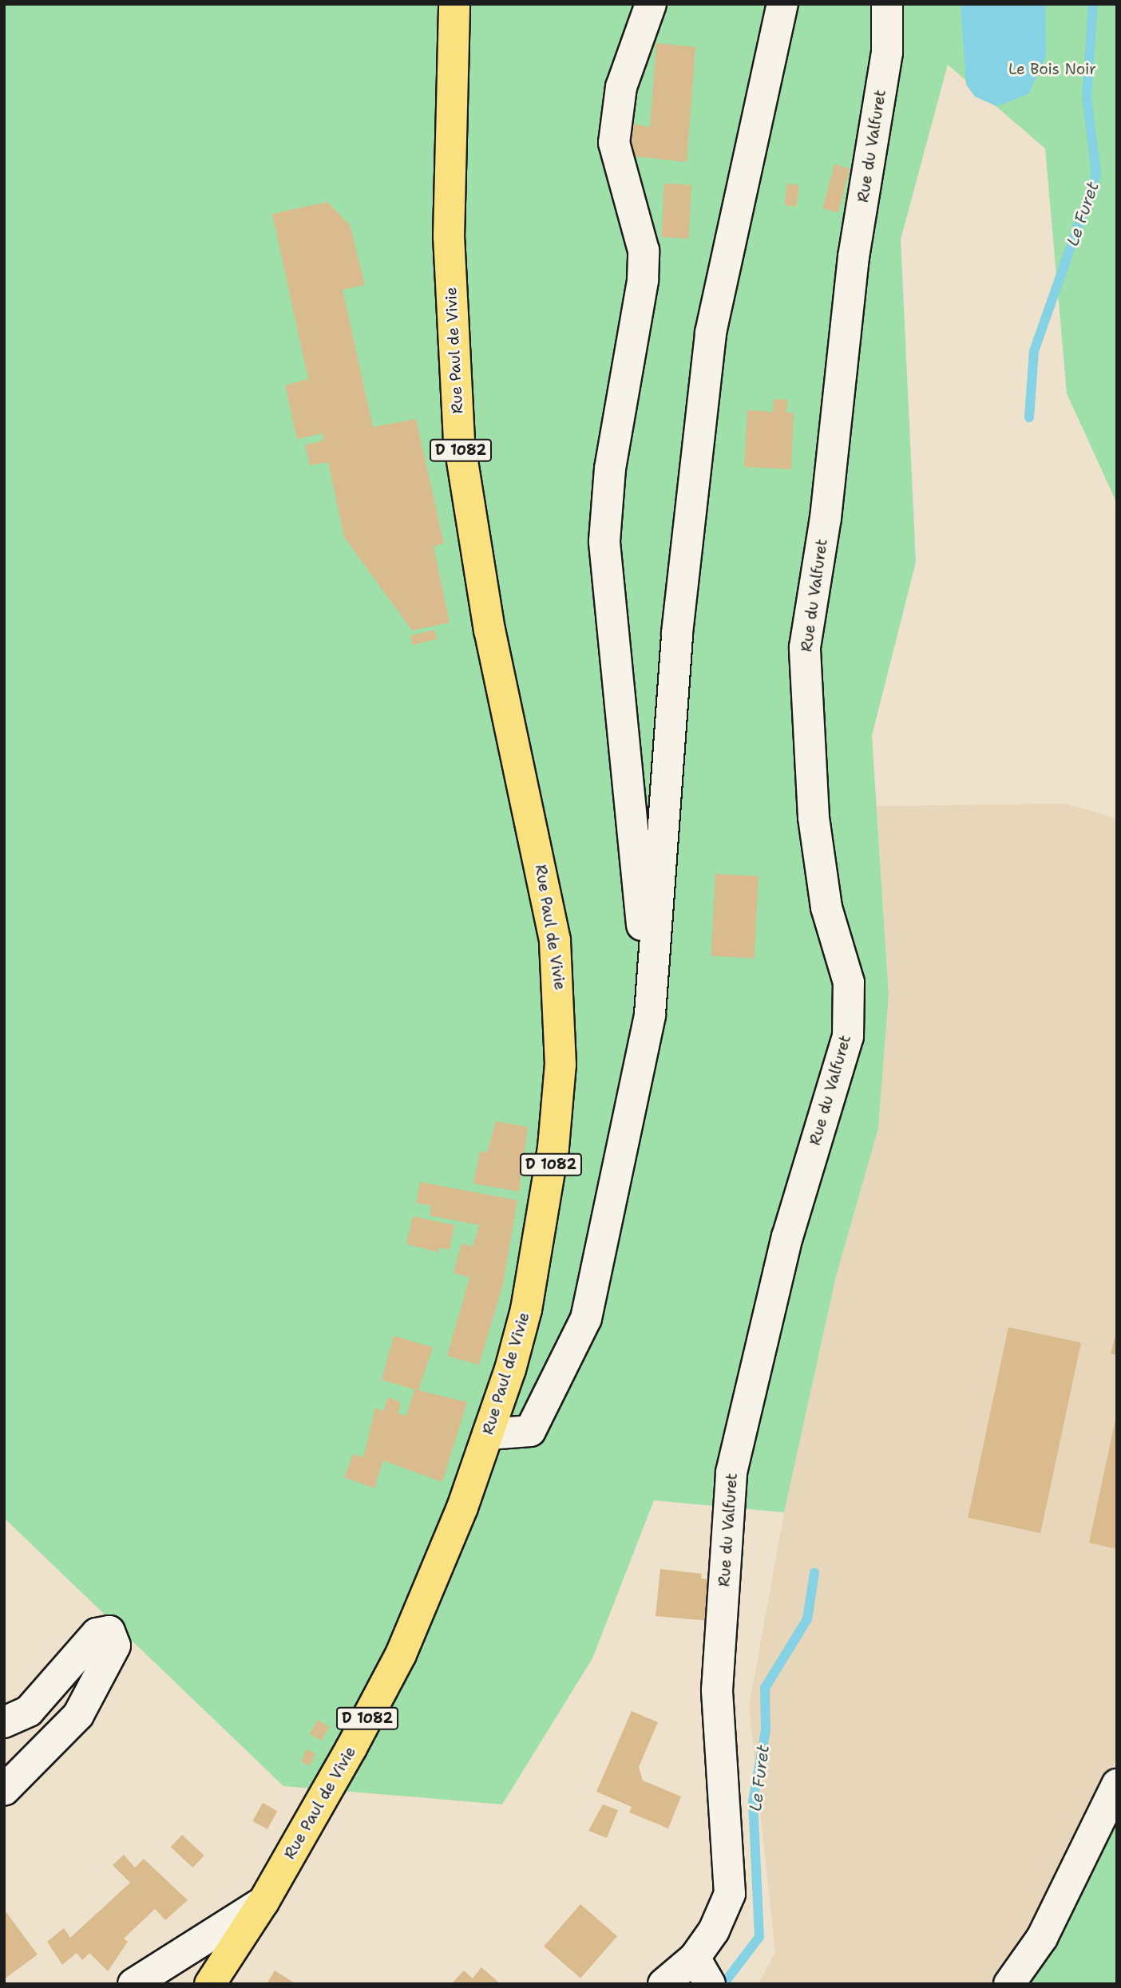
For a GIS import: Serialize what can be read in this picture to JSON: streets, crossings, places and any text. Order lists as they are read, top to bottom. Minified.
{"streets":{"main road":["Rue Paul de Vivie","D 1082"],"street":["Rue du Valfuret"]},"water":["Le Furet"],"parks":["Le Bois Noir"]}
